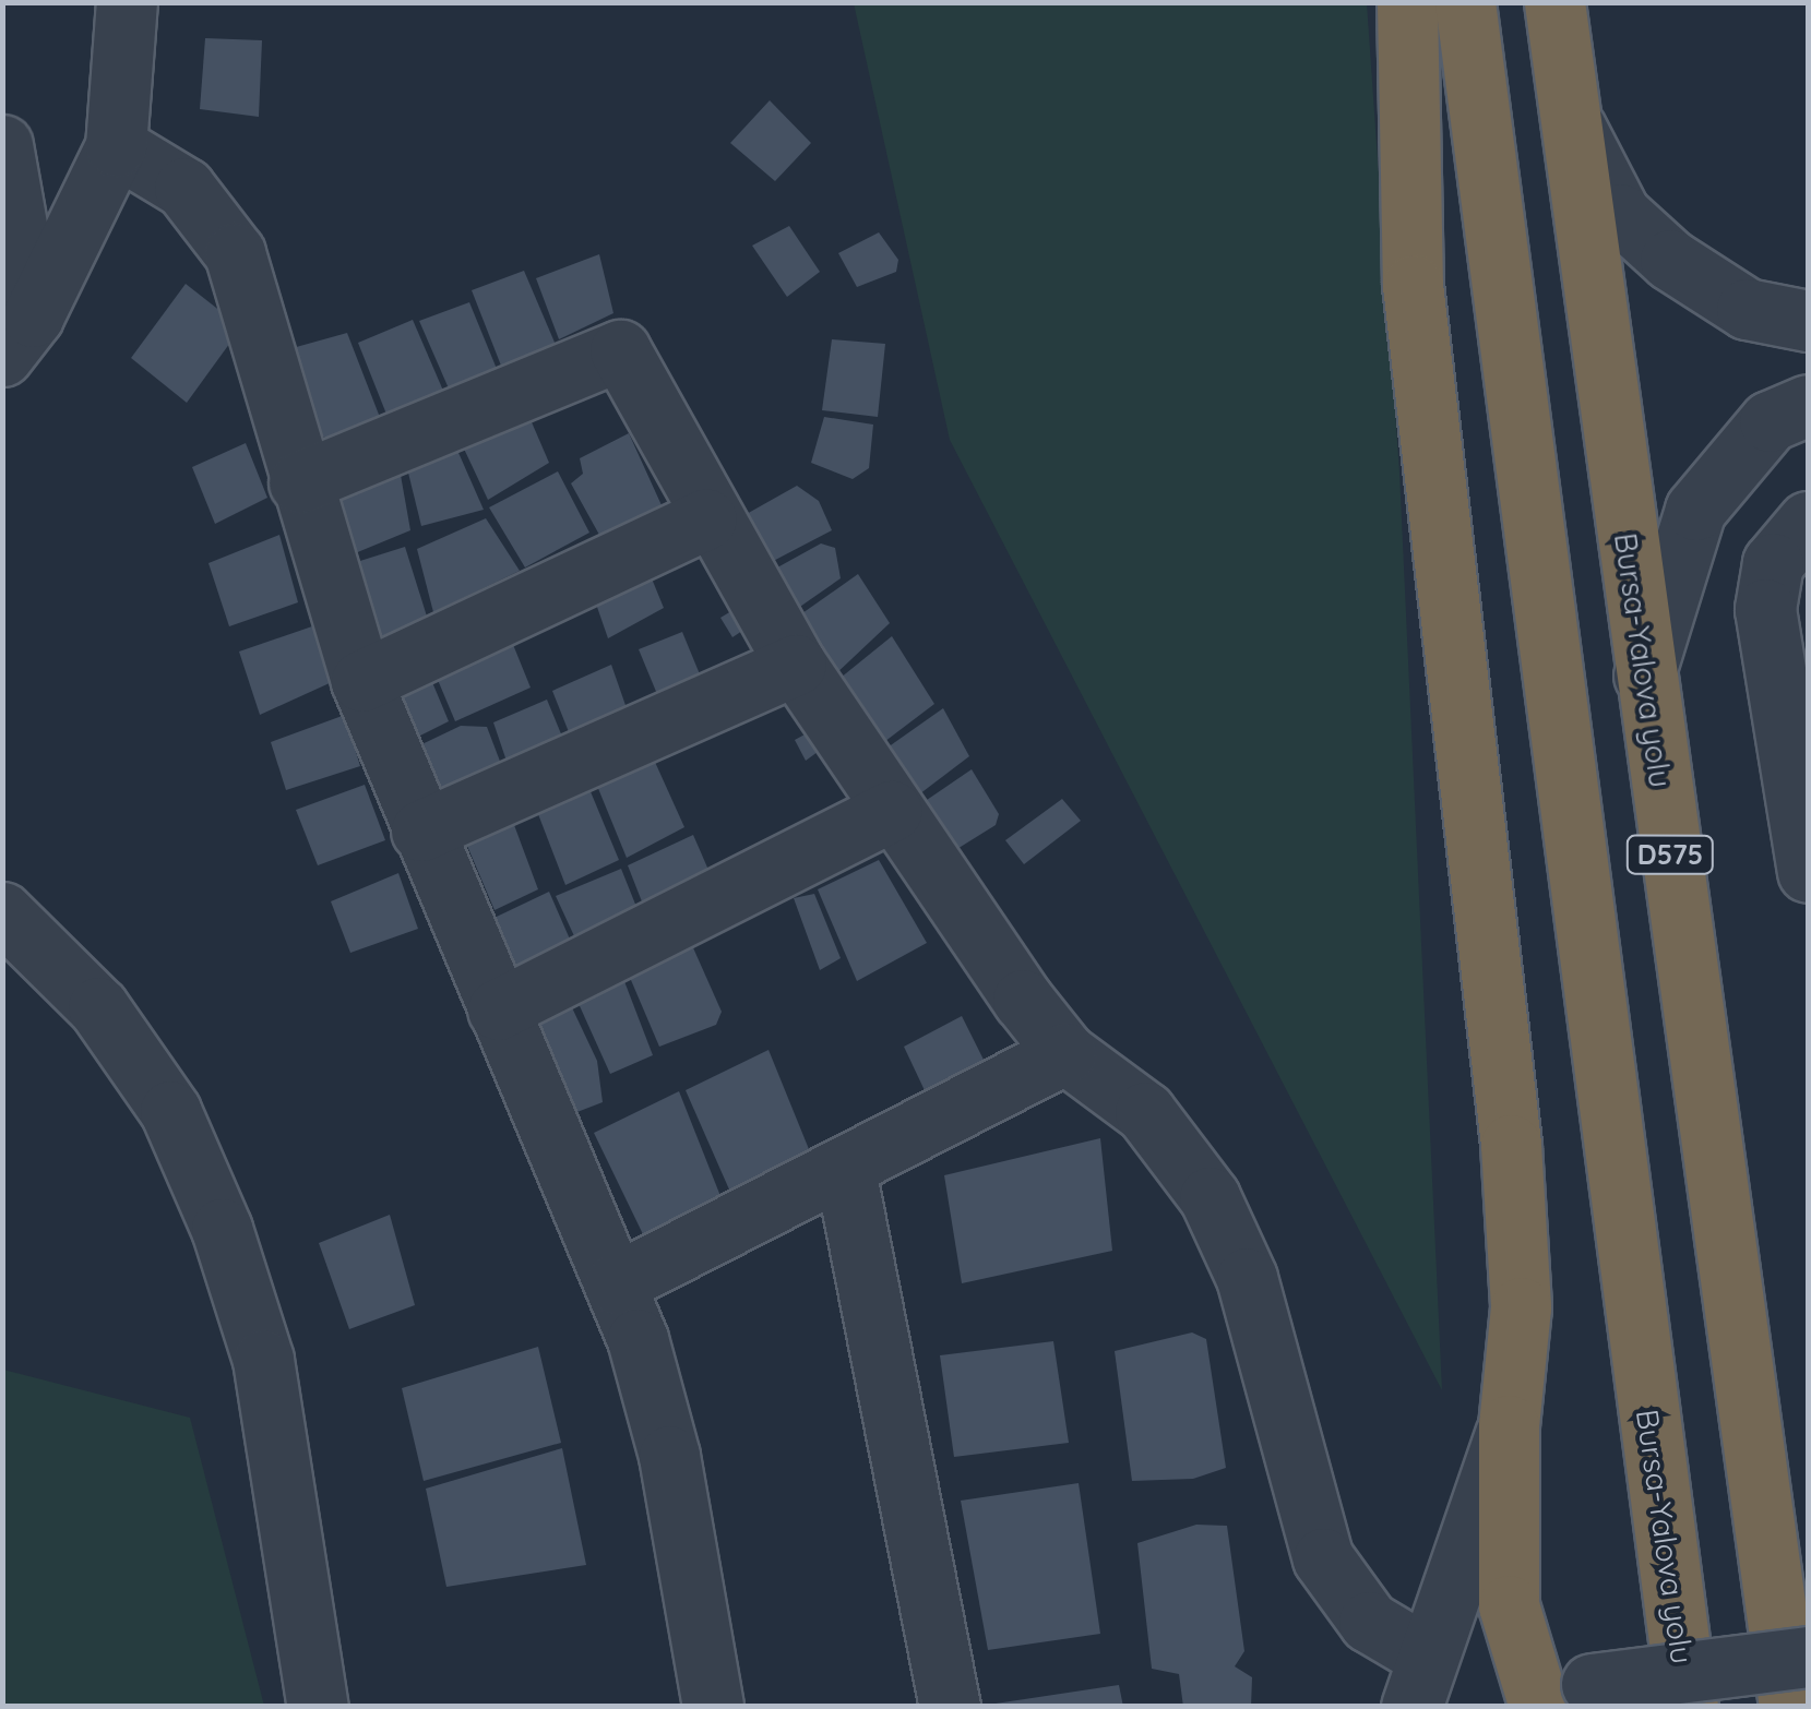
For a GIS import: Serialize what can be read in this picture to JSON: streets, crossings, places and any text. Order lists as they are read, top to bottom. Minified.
{"streets":{"highway":["Bursa-Yalova yolu","D575"]}}
